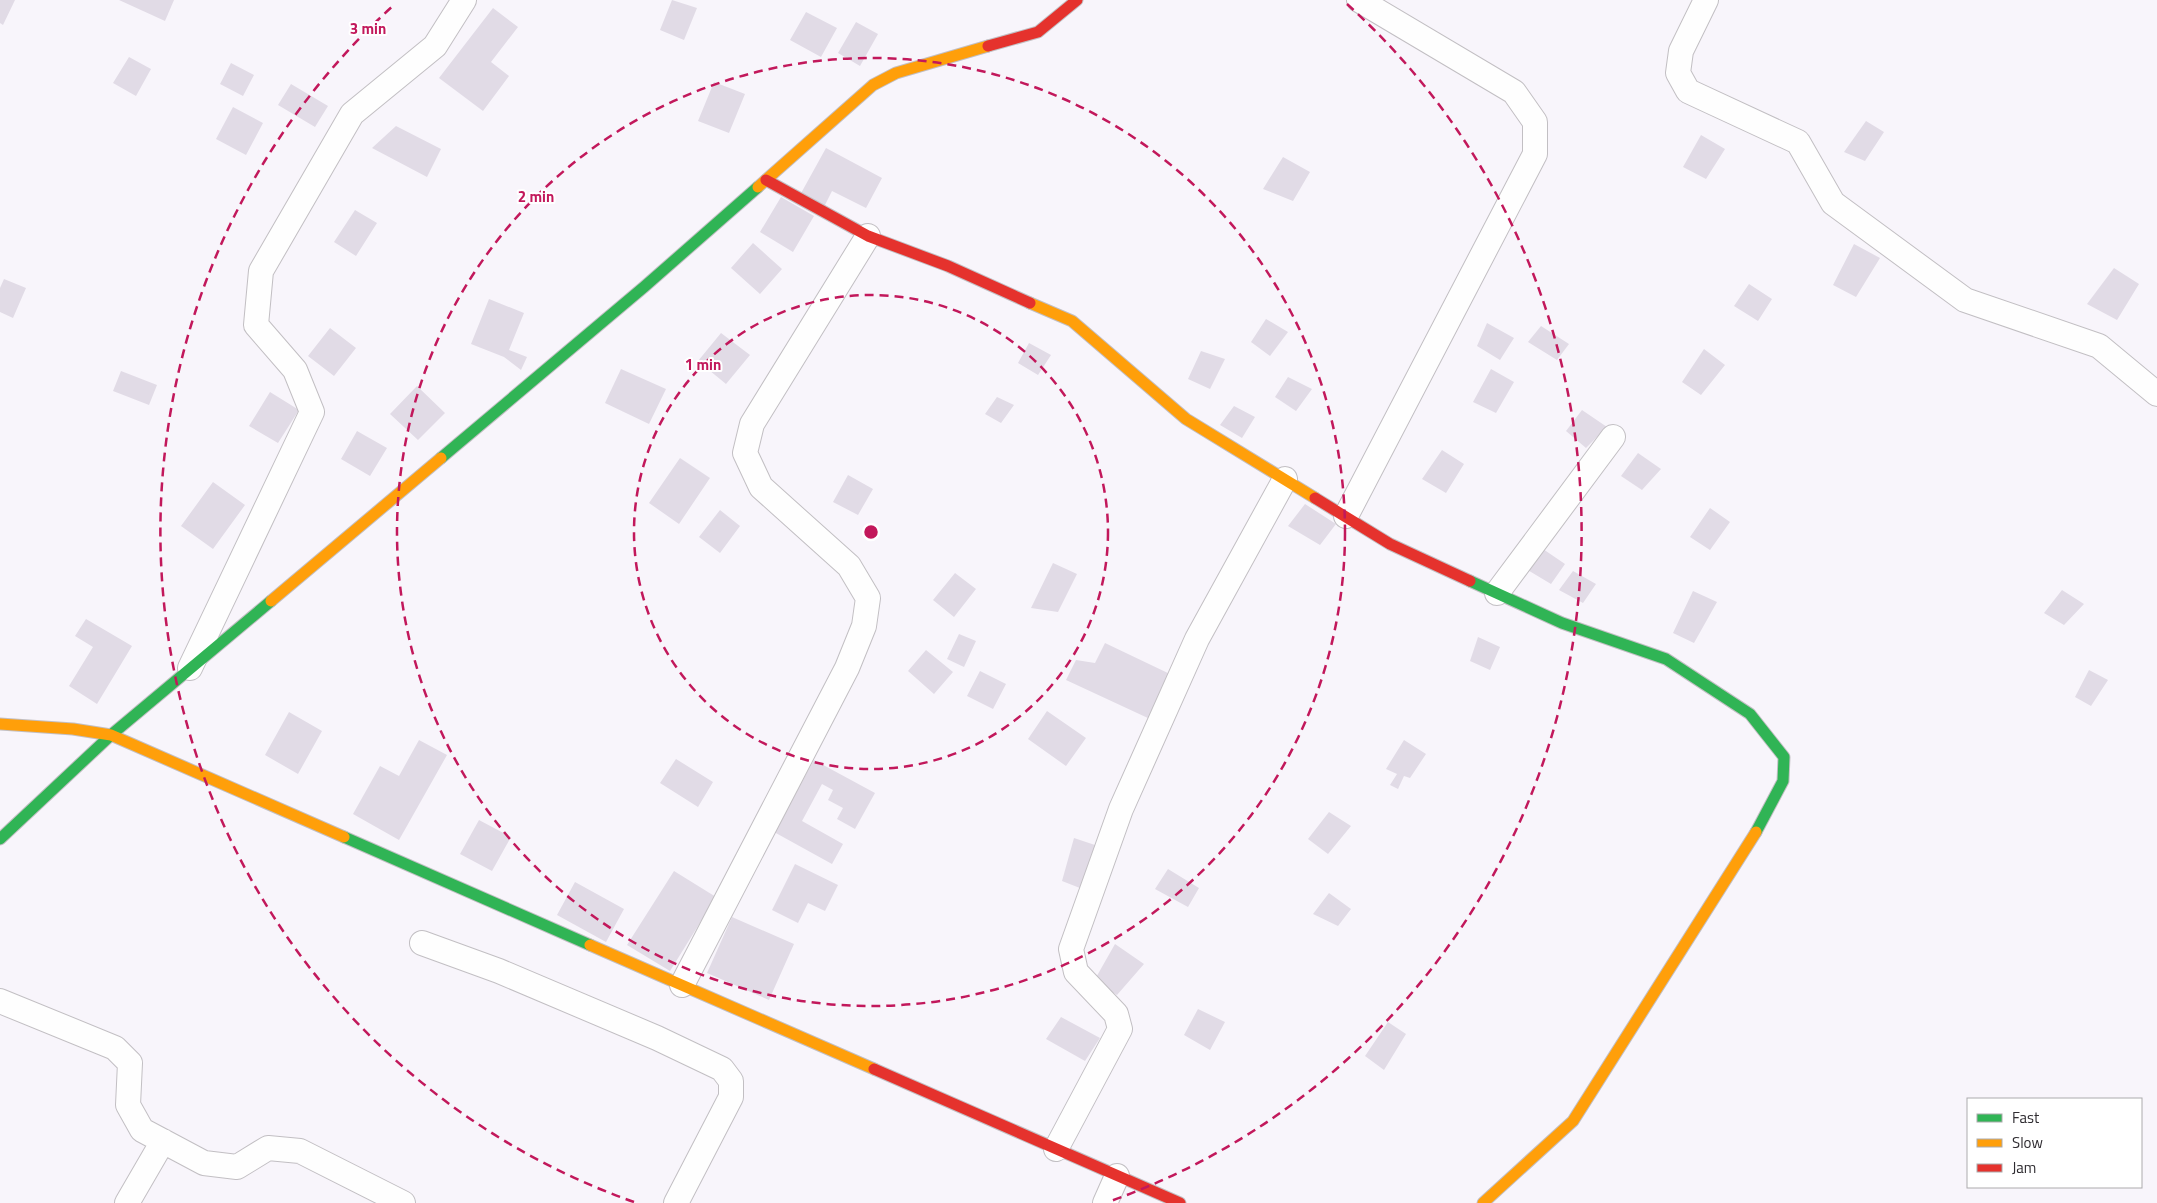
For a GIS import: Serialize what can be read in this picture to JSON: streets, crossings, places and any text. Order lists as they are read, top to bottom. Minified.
{"legend":["Fast","Slow","Jam"],"rings":["3 min","2 min","1 min"]}
